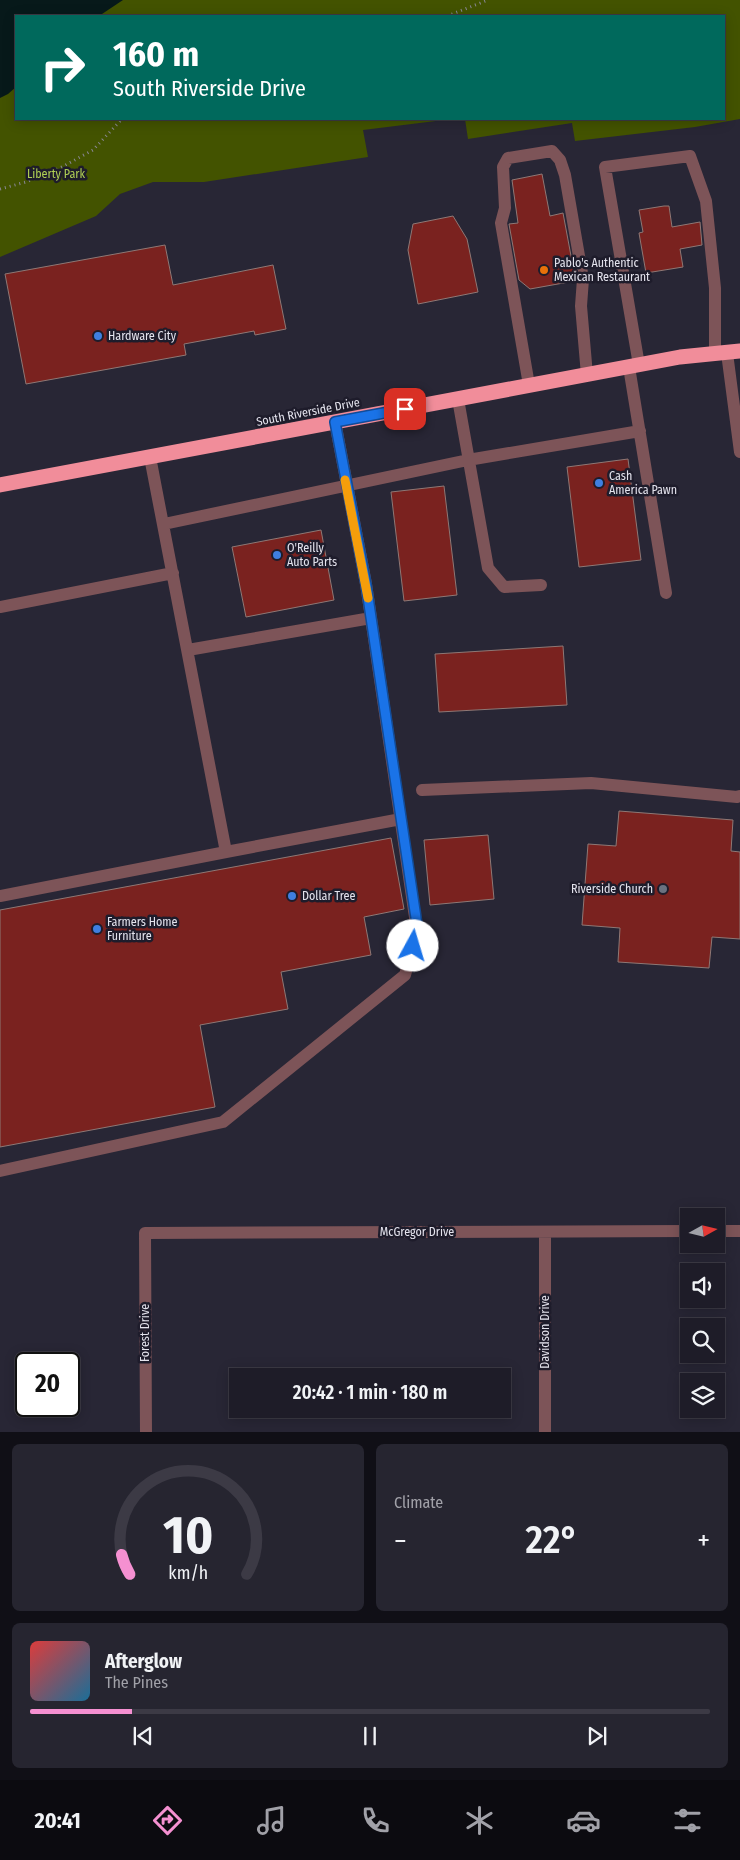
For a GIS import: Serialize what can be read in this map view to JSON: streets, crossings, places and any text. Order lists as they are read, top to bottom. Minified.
{"streets":{"highway":["South Riverside Drive"],"street":["McGregor Drive","Davidson Drive","Forest Drive"]},"crossings":[["McGregor Drive","Davidson Drive"],["McGregor Drive","Forest Drive"]],"parks":["Liberty Park"],"places":["Pablo's Authentic Mexican Restaurant","Hardware City","Cash America Pawn","O'Reilly Auto Parts","Riverside Church","Dollar Tree","Farmers Home Furniture"],"north":"right","page":{"turn":["160 m","South Riverside Drive"],"limit":"20","trip":"20:42 · 1 min · 180 m","tile":"Climate","heat":["−","22°","+"],"song":["Afterglow","The Pines"],"tabs":"20:41","gauge":["10","km/h"]}}
